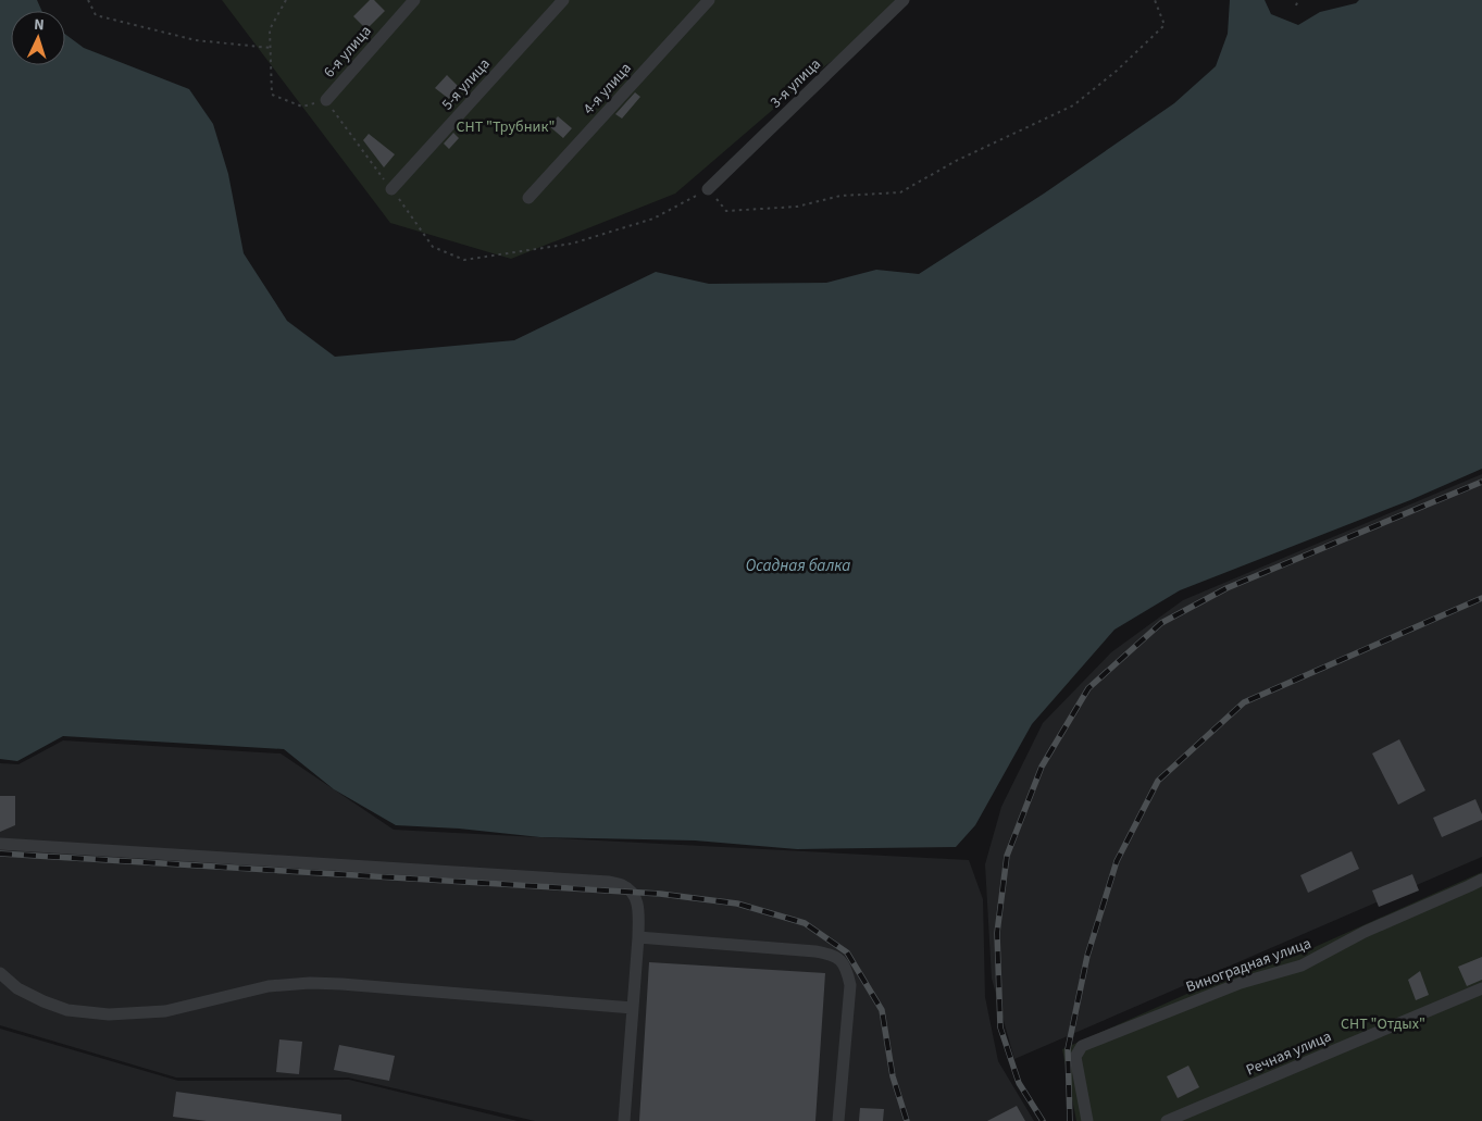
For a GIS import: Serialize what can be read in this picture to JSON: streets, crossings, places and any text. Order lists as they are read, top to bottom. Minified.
{"streets":{"street":["6-я улица","3-я улица","5-я улица","4-я улица","Виноградная улица","Речная улица"]},"water":["Осадная балка"],"parks":["СНТ \"Трубник\"","СНТ \"Отдых\""],"north":"top"}
